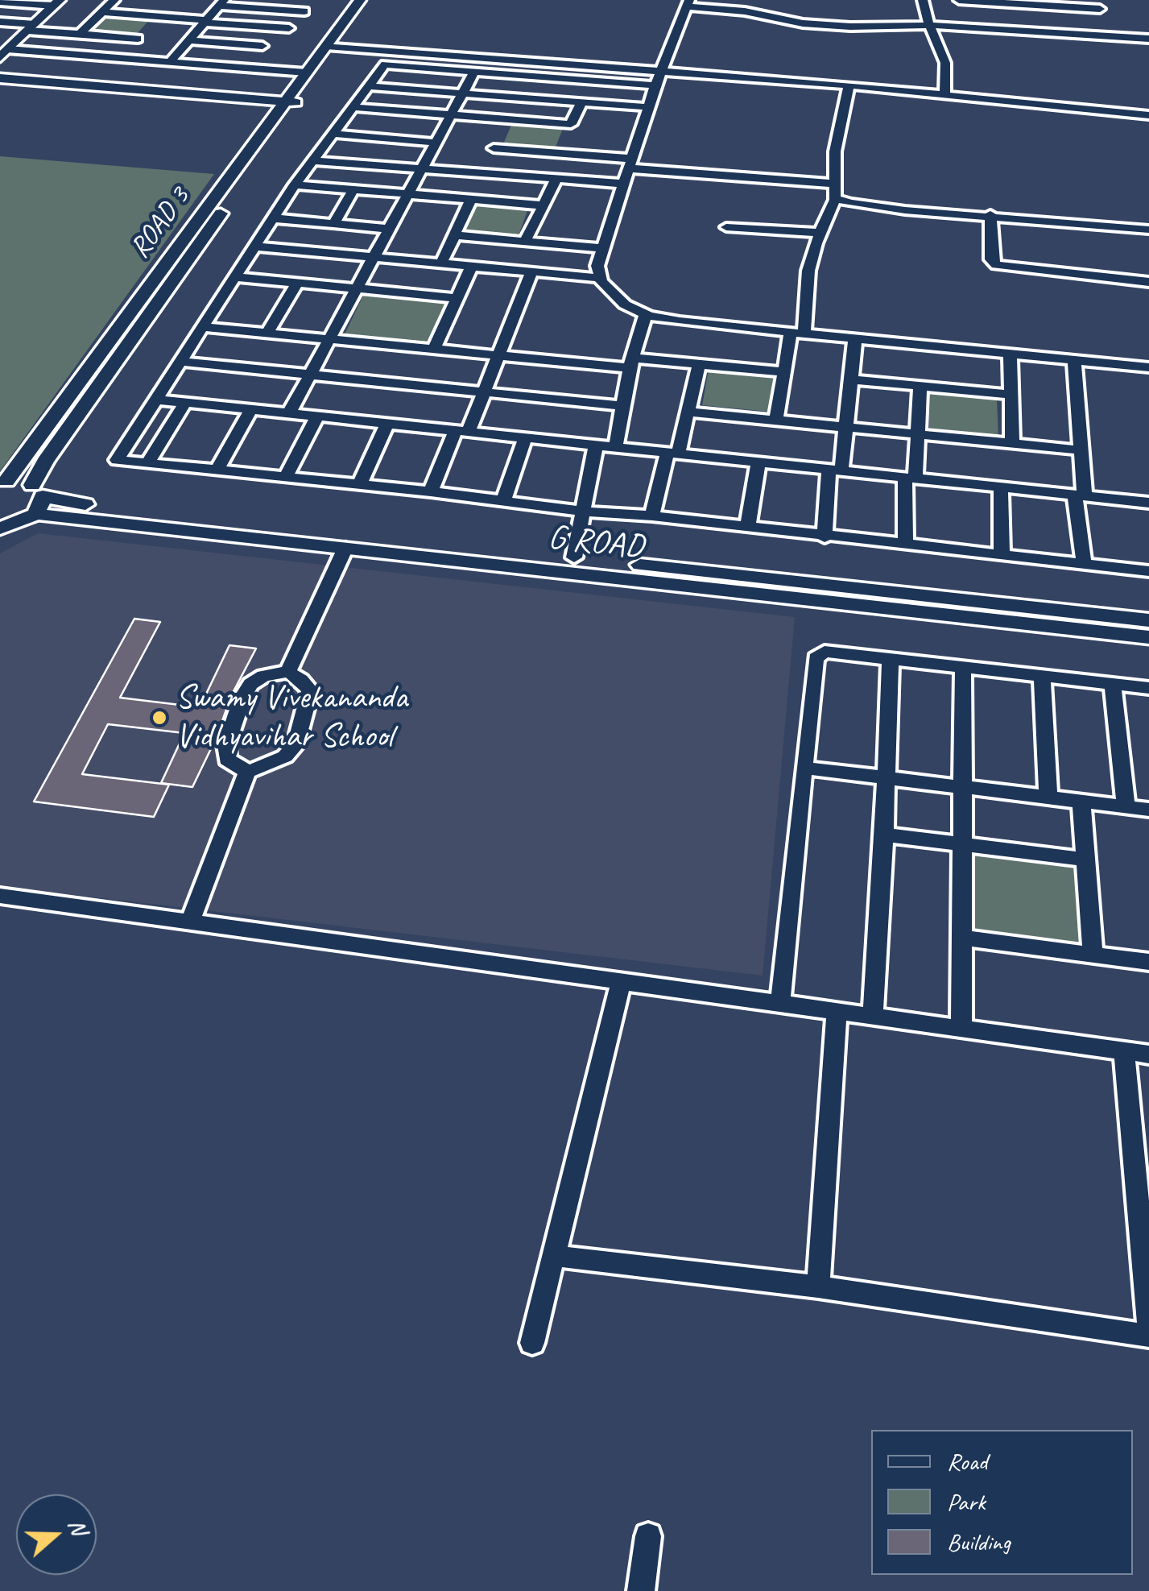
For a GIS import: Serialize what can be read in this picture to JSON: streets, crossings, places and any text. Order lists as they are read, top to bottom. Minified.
{"streets":{"street":["ROAD 3","G ROAD"]},"crossings":[["ROAD 3","G ROAD"]],"places":["Swamy Vivekananda Vidhyavihar School"],"legend":["Road","Park","Building"],"north":"right"}
